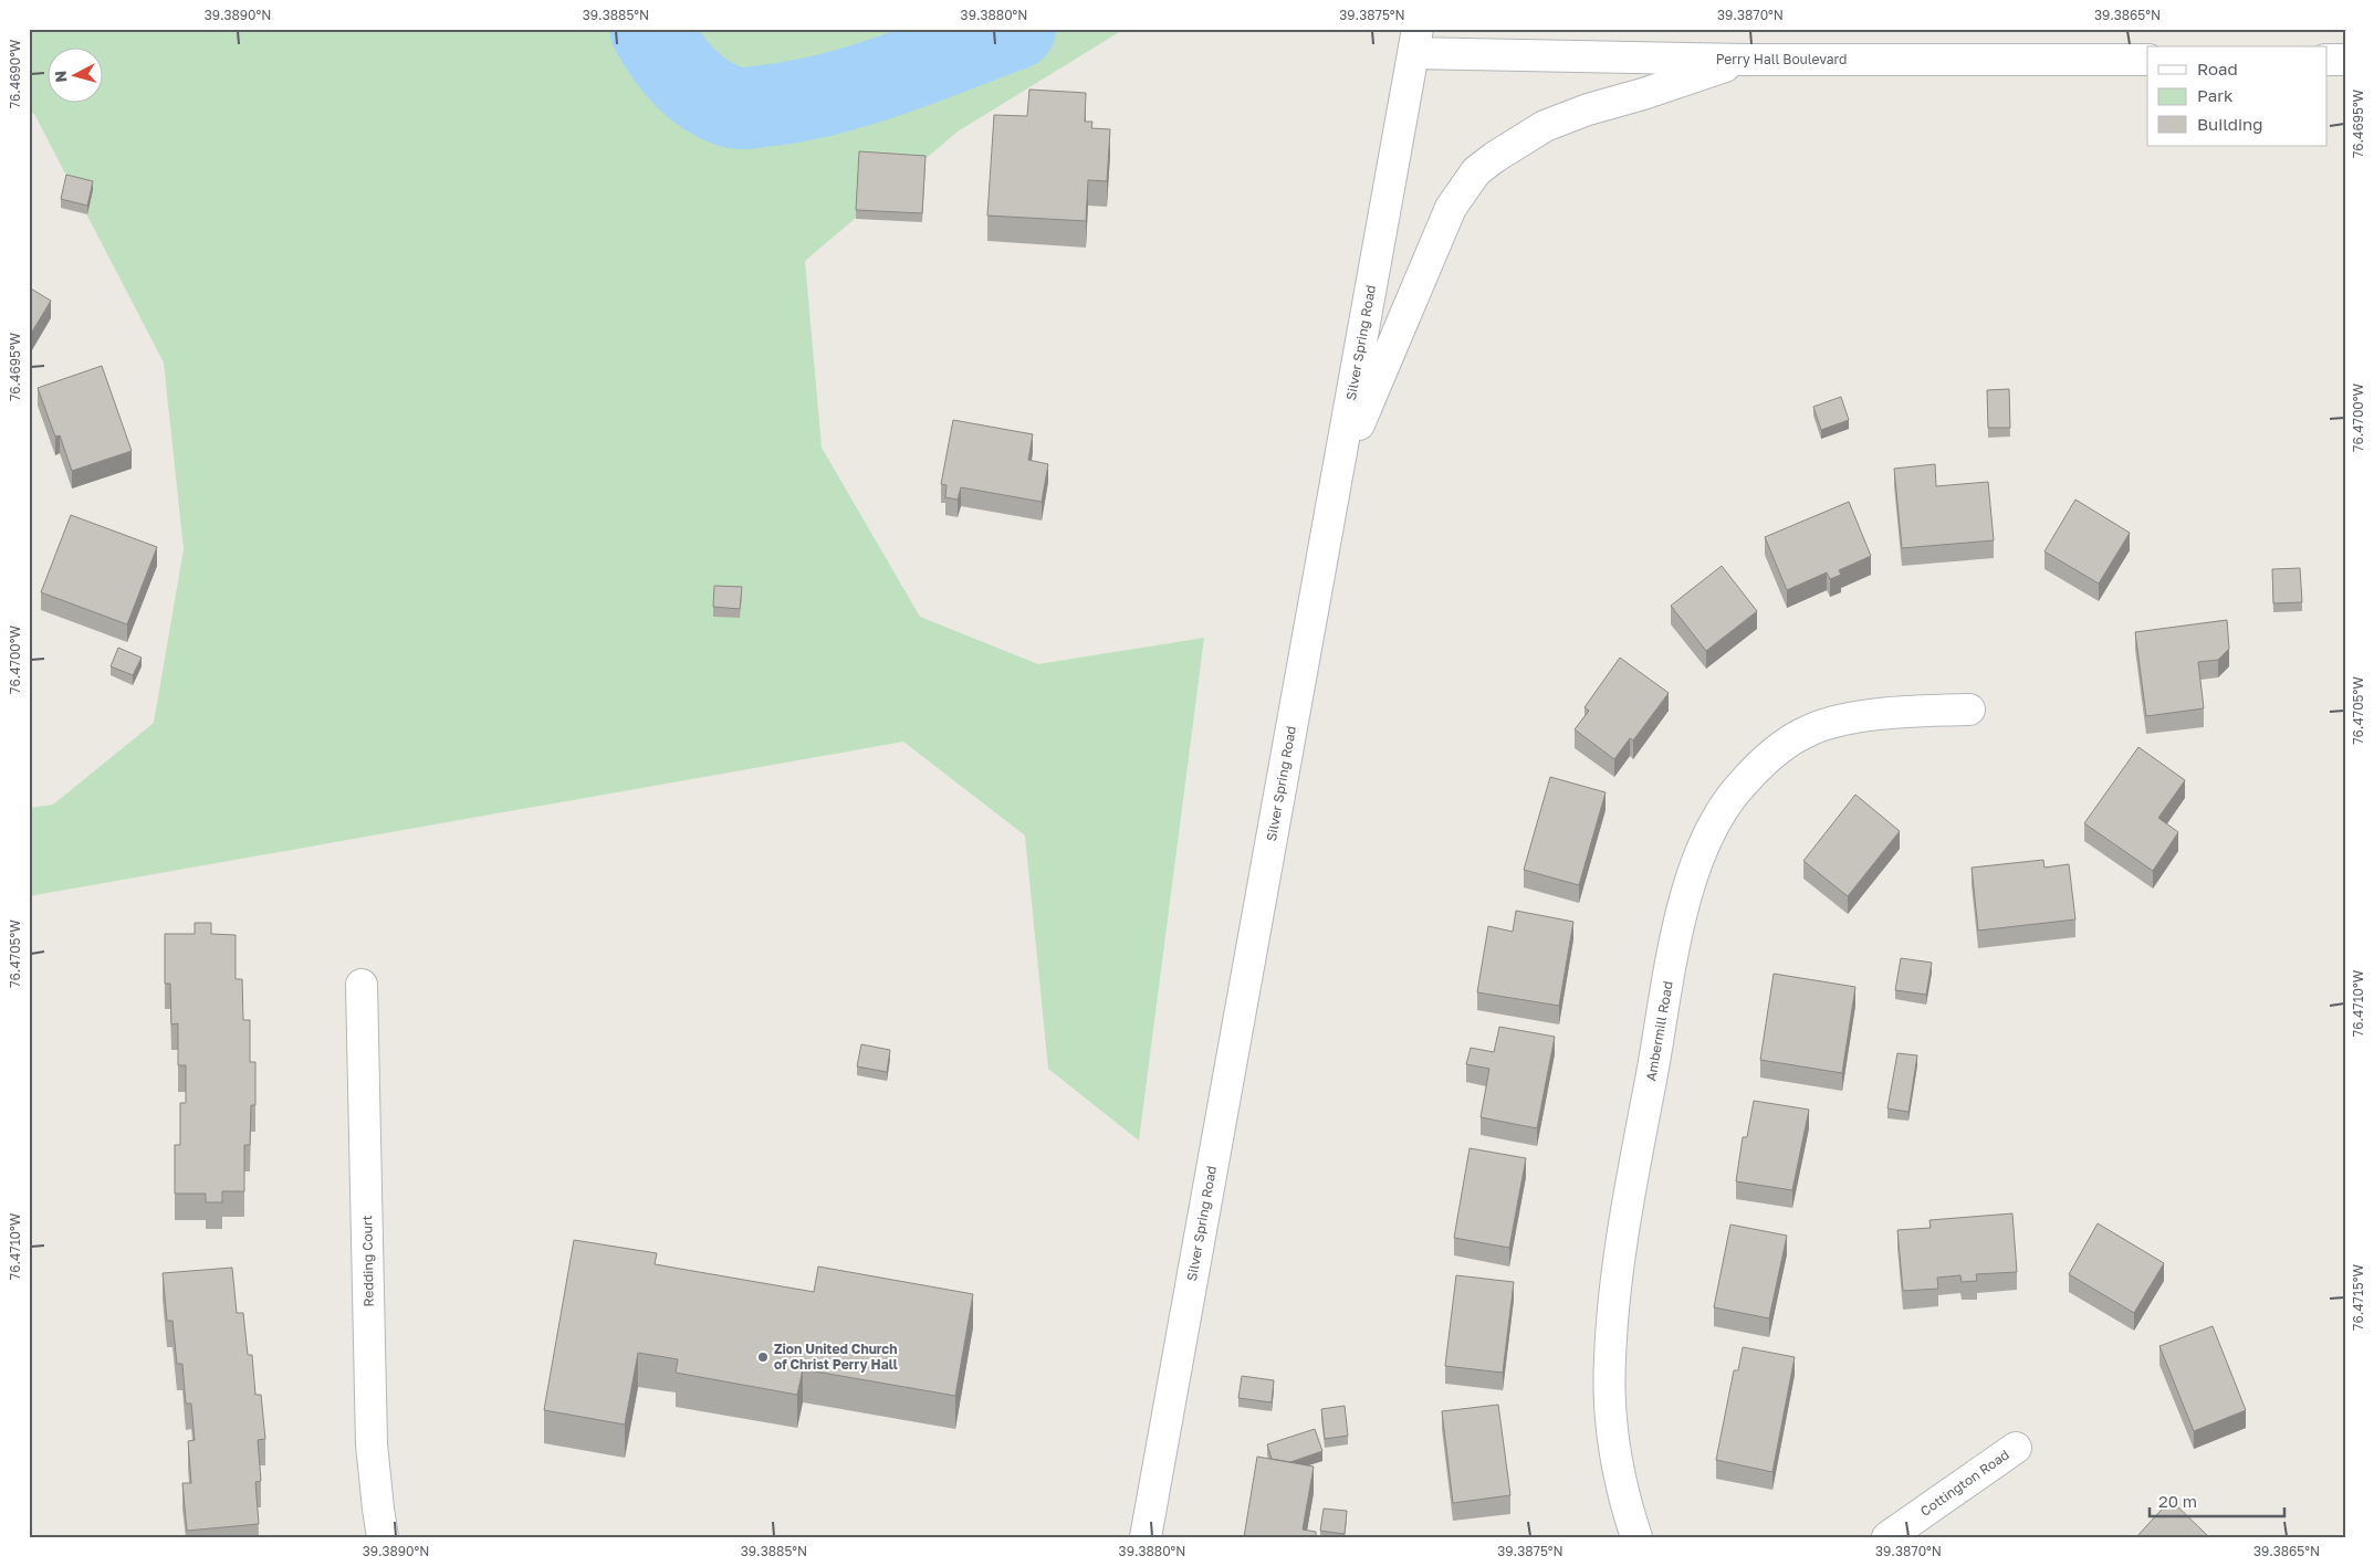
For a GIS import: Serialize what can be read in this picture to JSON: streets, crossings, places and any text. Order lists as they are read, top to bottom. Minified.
{"streets":{"main road":["Perry Hall Boulevard","Silver Spring Road","Ambermill Road","Redding Court","Cottington Road"]},"crossings":[["Perry Hall Boulevard","Silver Spring Road"]],"places":["Zion United Church of Christ Perry Hall"],"legend":["Road","Park","Building"],"scale_bar":"20 m","north":"left","coordinates":["39.3890°N","39.3885°N","39.3880°N","39.3875°N","39.3870°N","39.3865°N","76.4690°W","76.4695°W","76.4700°W","76.4705°W","76.4710°W","76.4715°W"]}
